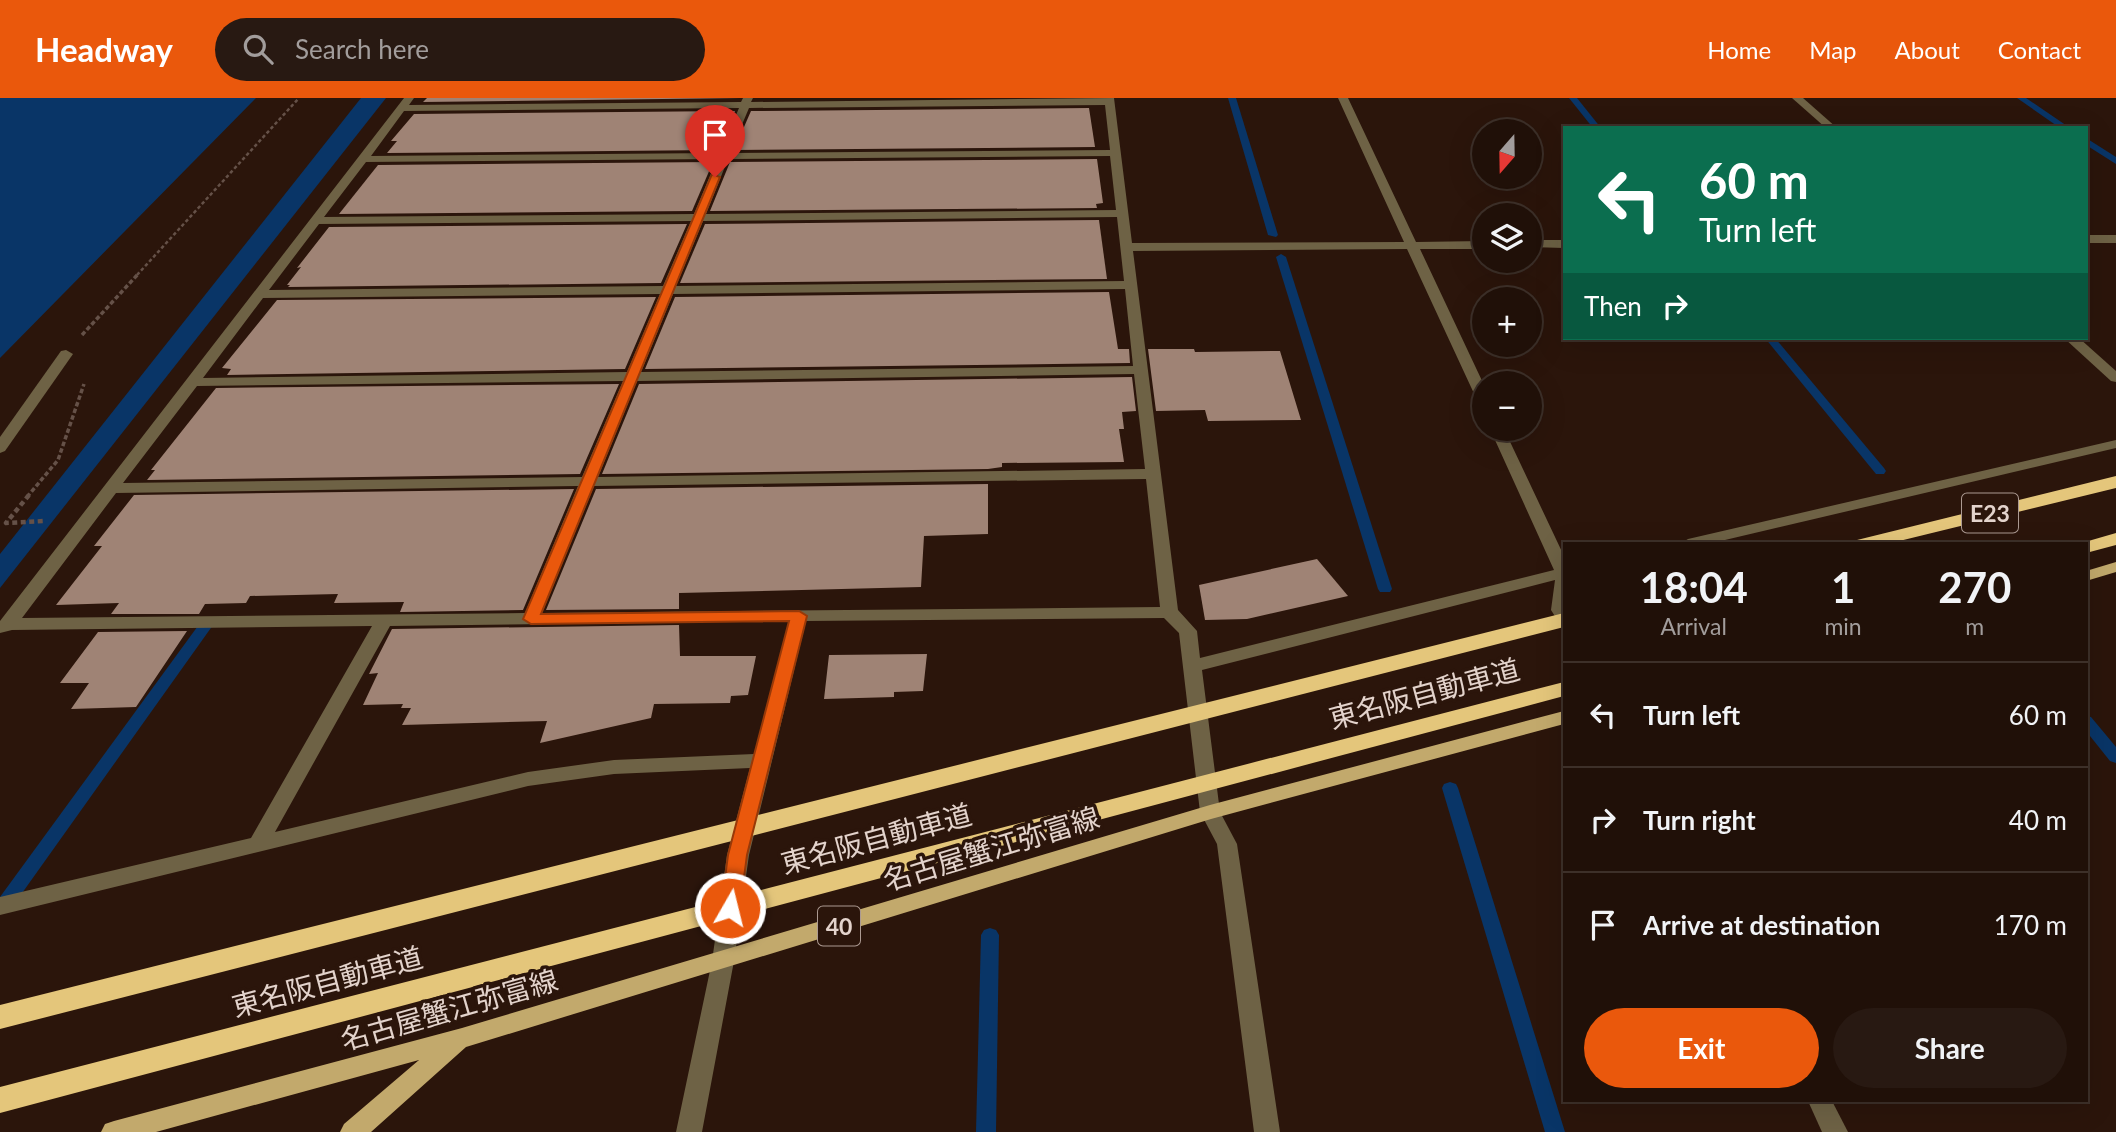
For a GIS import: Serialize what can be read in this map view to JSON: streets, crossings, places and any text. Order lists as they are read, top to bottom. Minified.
{"streets":{"highway":["E23","東名阪自動車道"],"main road":["名古屋蟹江弥富線","40"]},"crossings":[["名古屋蟹江弥富線","40"]],"north":"bottom","page":{"header":"Headway","search":"Search here","nav":["Home","Map","About","Contact"],"map_buttons":["+","−"],"turn":["60 m","Turn left"],"then":"Then","eta":["18:04","Arrival","1","min","270","m"],"list":[{"name":"Turn left","value":"60 m"},{"name":"Turn right","value":"40 m"},{"name":"Arrive at destination","value":"170 m"}],"buttons":["Exit","Share"]}}
